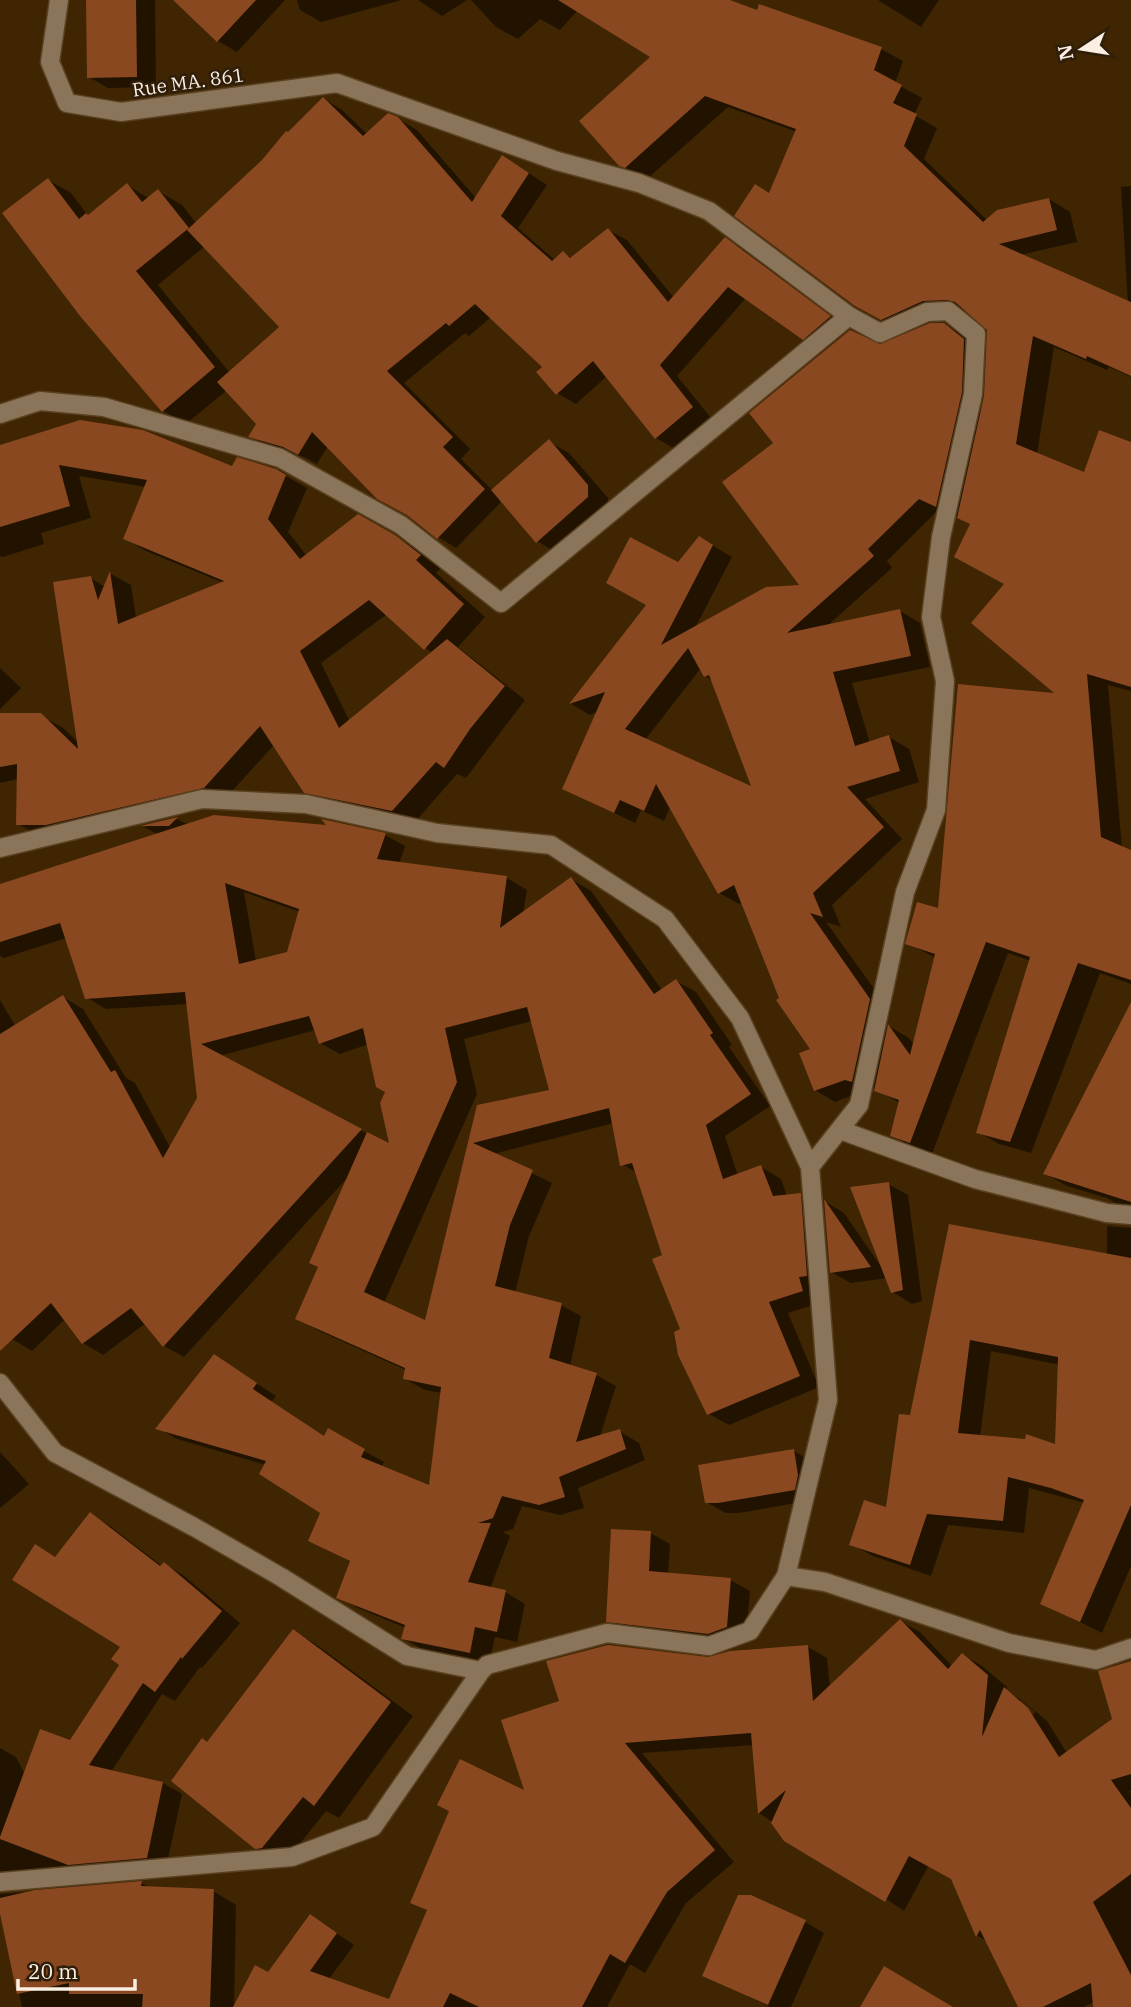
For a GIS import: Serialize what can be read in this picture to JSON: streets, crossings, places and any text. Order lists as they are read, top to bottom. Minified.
{"streets":{"street":["Rue MA. 861"]},"scale_bar":"20 m","north":"left"}
